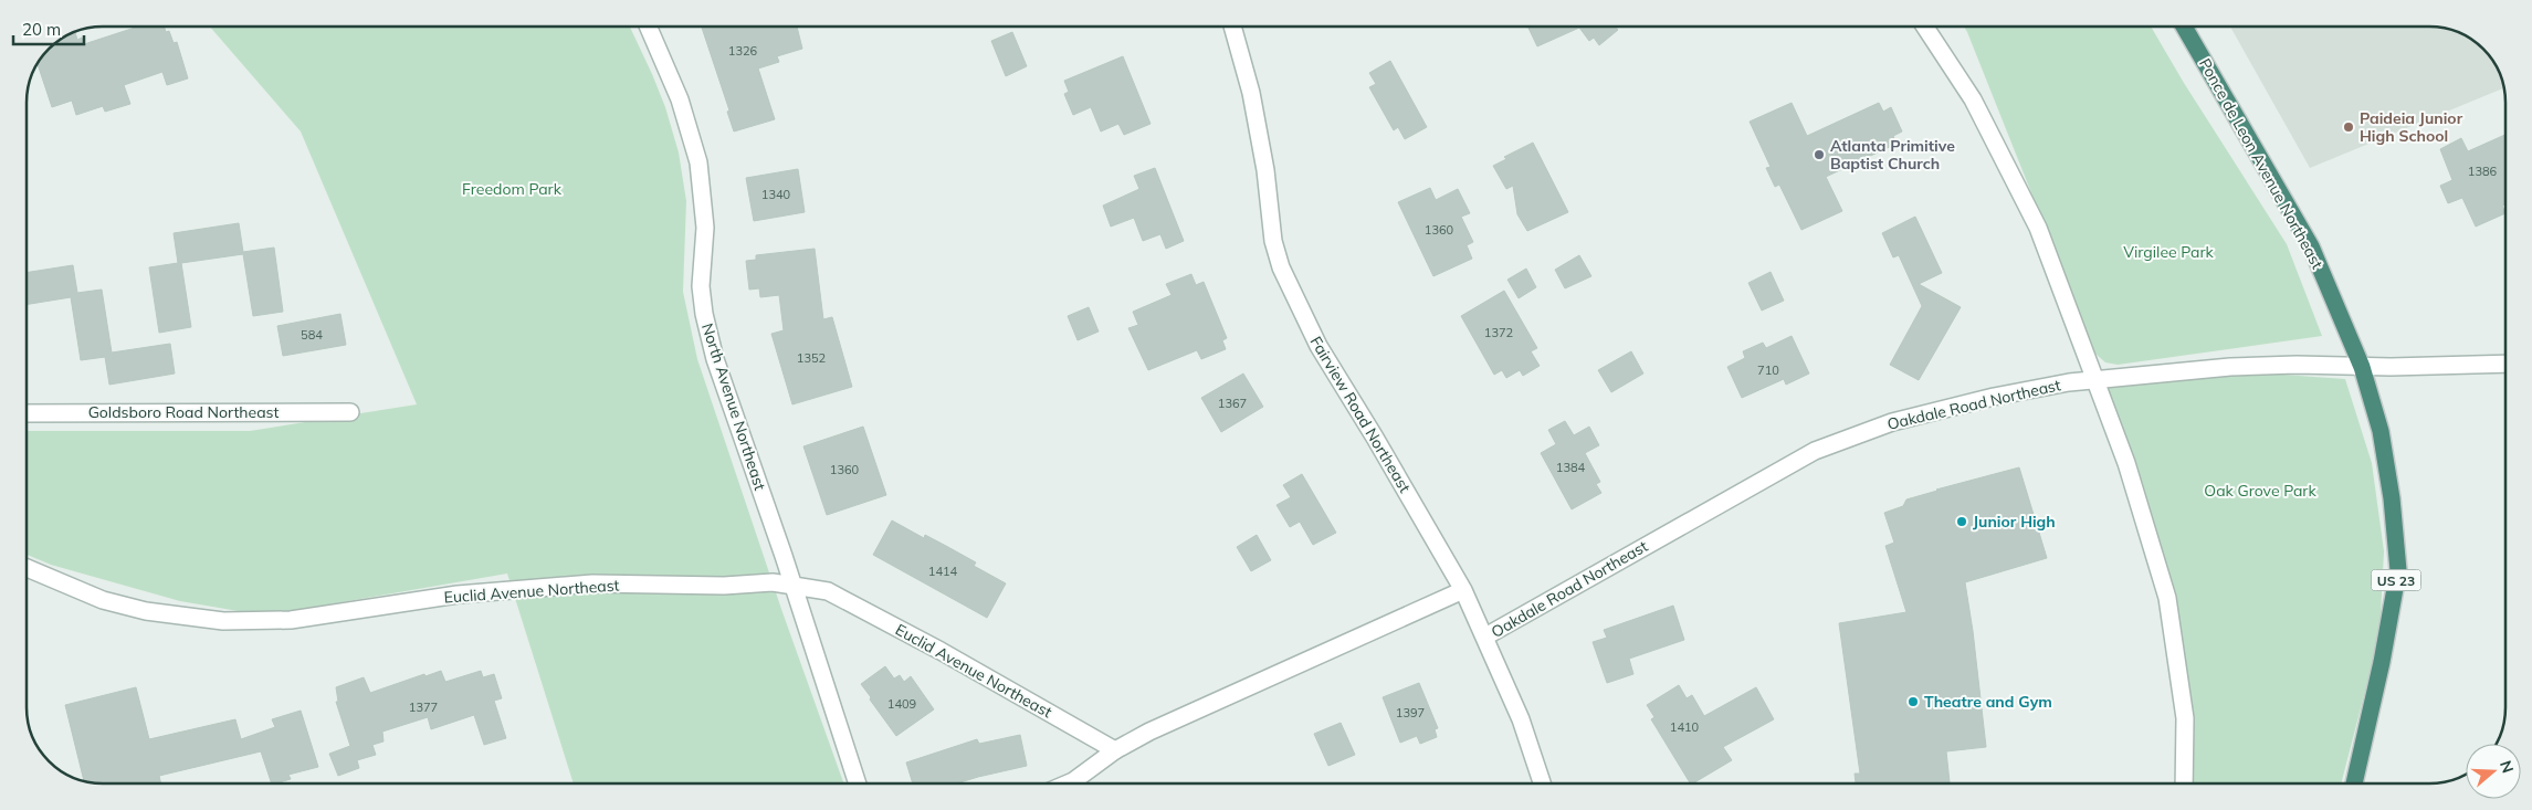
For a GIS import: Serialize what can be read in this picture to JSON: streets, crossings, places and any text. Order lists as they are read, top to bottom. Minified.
{"streets":{"highway":["Ponce de Leon Avenue Northeast","US 23"],"street":["Oakdale Road Northeast","North Avenue Northeast","Goldsboro Road Northeast","Fairview Road Northeast","Euclid Avenue Northeast"]},"crossings":[["Ponce de Leon Avenue Northeast","Oakdale Road Northeast"],["Oakdale Road Northeast","Fairview Road Northeast"],["North Avenue Northeast","Euclid Avenue Northeast"]],"parks":["Freedom Park","Virgilee Park","Oak Grove Park"],"places":["Paideia Junior High School","Atlanta Primitive Baptist Church","Junior High","Theatre and Gym"],"house_numbers":["1326","1386","1340","1360","1372","584","1352","710","1367","1384","1360","1414","1409","1377","1397","1410"],"scale_bar":"20 m","north":"right"}
